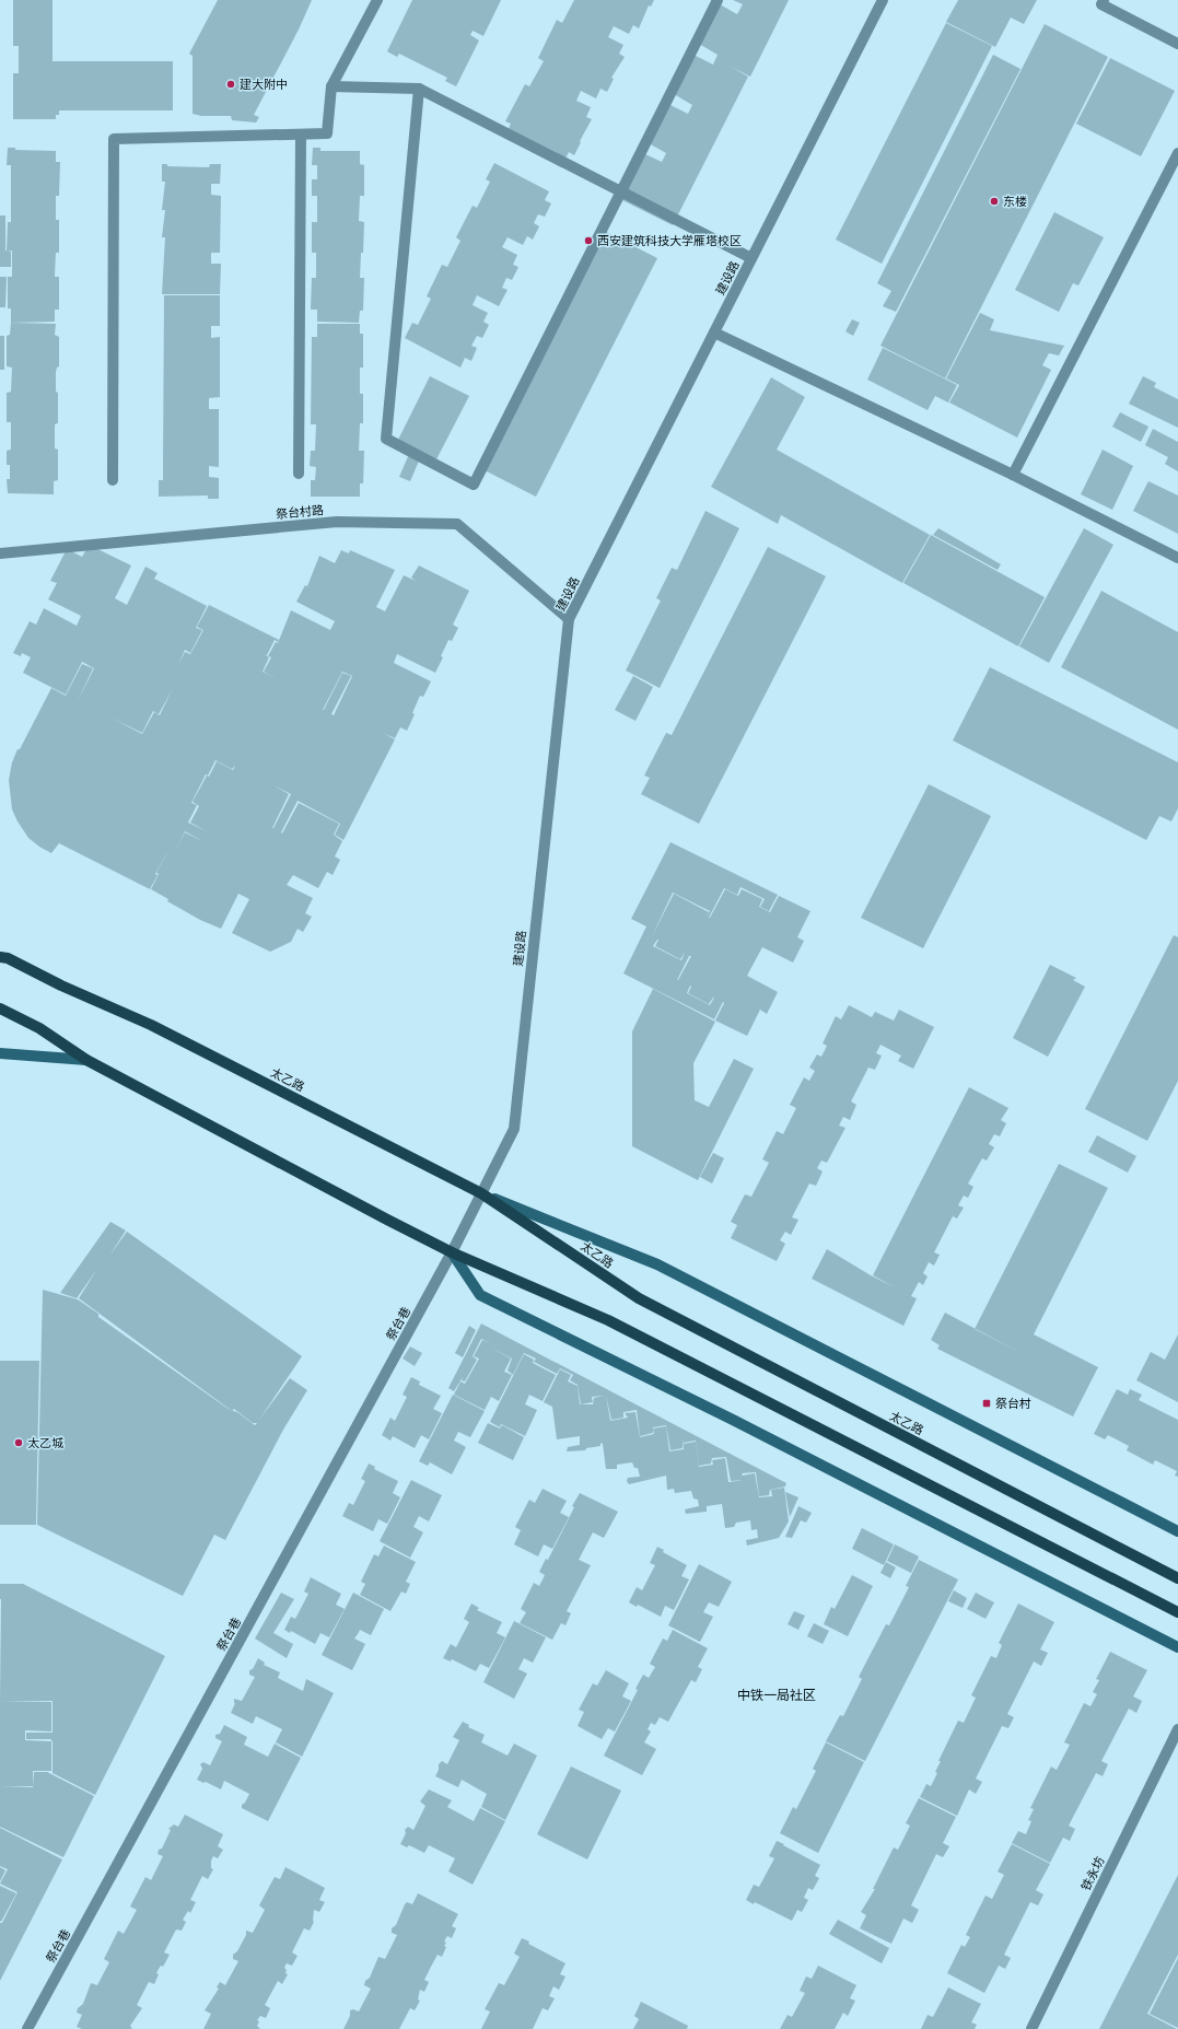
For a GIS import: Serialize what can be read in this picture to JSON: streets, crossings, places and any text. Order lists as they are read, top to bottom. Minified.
{"streets":{"main road":["太乙路"],"street":["建设路","祭台村路","祭台巷","铁永坊"]},"crossings":[["建设路","祭台村路"],["建设路","太乙路"],["建设路","祭台巷"]],"districts":["中铁一局社区"],"places":{"other":["建大附中","东楼","西安建筑科技大学雁塔校区","太乙城"],"transit":["祭台村"]}}
